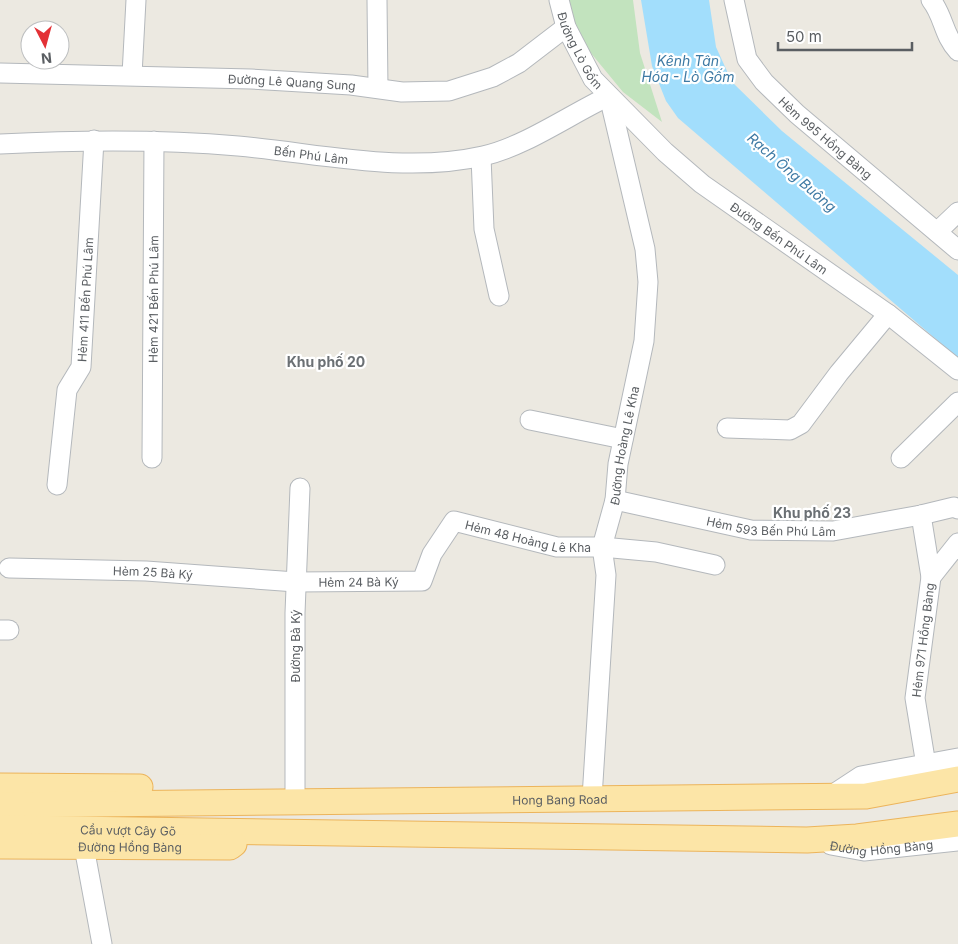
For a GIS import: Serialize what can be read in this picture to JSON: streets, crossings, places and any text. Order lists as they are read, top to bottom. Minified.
{"streets":{"main road":["Hong Bang Road","Cầu vượt Cây Gõ","Đường Hồng Bàng"],"street":["Đường Lò Gốm","Đường Lê Quang Sung","Hẻm 995 Hồng Bàng","Bến Phú Lâm","Đường Bến Phú Lâm","Hẻm 421 Bến Phú Lâm","Hẻm 411 Bến Phú Lâm","Đường Hoàng Lê Kha","Hẻm 593 Bến Phú Lâm","Hẻm 48 Hoàng Lê Kha","Hẻm 25 Bà Ký","Hẻm 24 Bà Ký","Hẻm 971 Hồng Bàng","Đường Bà Ký"]},"crossings":[["Đường Lò Gốm","Đường Lê Quang Sung"],["Đường Lò Gốm","Bến Phú Lâm"],["Đường Lò Gốm","Đường Bến Phú Lâm"],["Đường Lò Gốm","Đường Hoàng Lê Kha"],["Bến Phú Lâm","Đường Bến Phú Lâm"],["Bến Phú Lâm","Hẻm 421 Bến Phú Lâm"],["Bến Phú Lâm","Hẻm 411 Bến Phú Lâm"],["Bến Phú Lâm","Đường Hoàng Lê Kha"],["Đường Bến Phú Lâm","Đường Hoàng Lê Kha"],["Đường Hoàng Lê Kha","Hẻm 593 Bến Phú Lâm"],["Đường Hoàng Lê Kha","Hẻm 48 Hoàng Lê Kha"],["Đường Hoàng Lê Kha","Hong Bang Road"],["Hẻm 593 Bến Phú Lâm","Hẻm 971 Hồng Bàng"],["Hẻm 48 Hoàng Lê Kha","Hẻm 24 Bà Ký"],["Hẻm 25 Bà Ký","Hẻm 24 Bà Ký"],["Hẻm 25 Bà Ký","Đường Bà Ký"],["Hẻm 24 Bà Ký","Đường Bà Ký"],["Đường Bà Ký","Hong Bang Road"],["Hong Bang Road","Cầu vượt Cây Gõ"],["Cầu vượt Cây Gõ","Đường Hồng Bàng"]],"districts":["Khu phố 20","Khu phố 23"],"water":["Kênh Tân Hóa - Lò Gốm","Rạch Ông Buông"],"scale_bar":"50 m","north":"bottom"}
